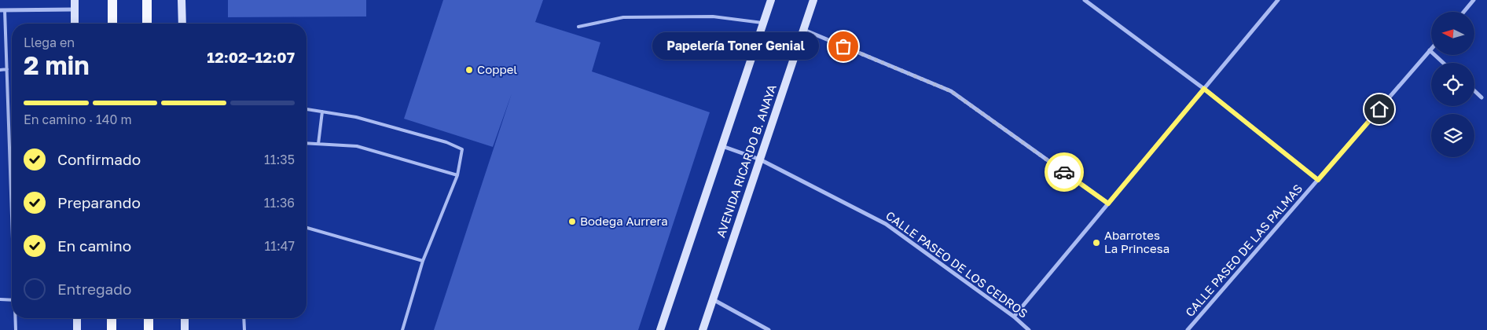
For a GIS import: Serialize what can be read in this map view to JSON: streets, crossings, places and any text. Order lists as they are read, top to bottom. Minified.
{"streets":{"main road":["AVENIDA RICARDO B. ANAYA"],"street":["CALLE PASEO DE LAS PALMAS","CALLE PASEO DE LOS CEDROS"]},"crossings":[["AVENIDA RICARDO B. ANAYA","CALLE PASEO DE LOS CEDROS"]],"places":["Papelería Toner Genial","Coppel","Bodega Aurrera","Abarrotes La Princesa"],"north":"left","page":{"heading":["2 min","Llega en","12:02–12:07"],"bubble":"Papelería Toner Genial","bar":"En camino · 140 m","list":[["Confirmado","11:35"],["Preparando","11:36"],["En camino","11:47"],"Entregado"]}}
